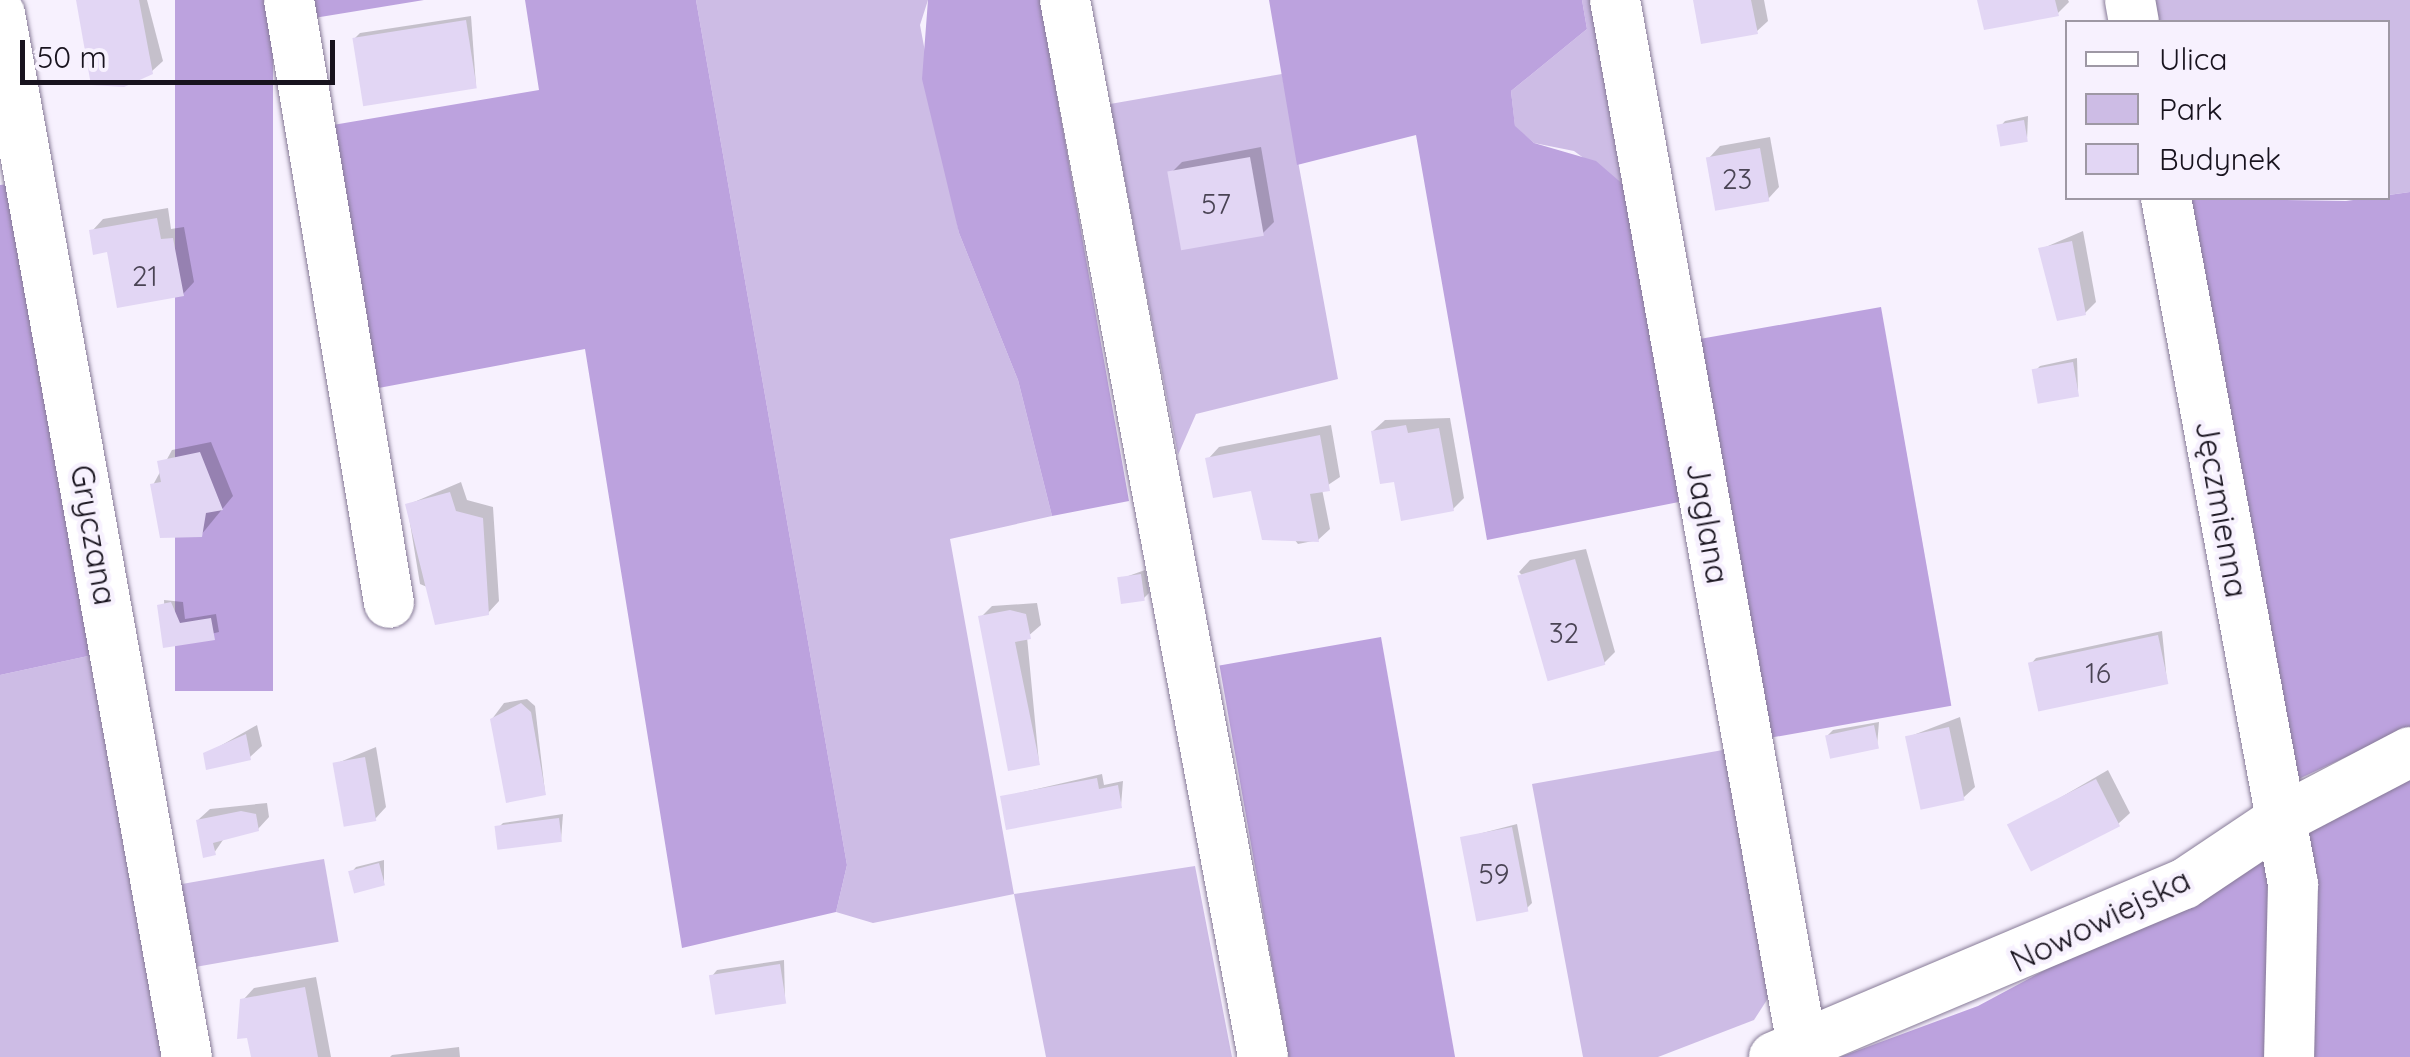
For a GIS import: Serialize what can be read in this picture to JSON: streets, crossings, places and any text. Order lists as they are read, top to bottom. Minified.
{"streets":{"street":["Jęczmienna","Jaglana","Gryczana","Nowowiejska"]},"crossings":[["Jęczmienna","Nowowiejska"],["Jaglana","Nowowiejska"]],"house_numbers":["23","57","21","32","16","59"],"legend":["Ulica","Park","Budynek"],"scale_bar":"50 m"}
